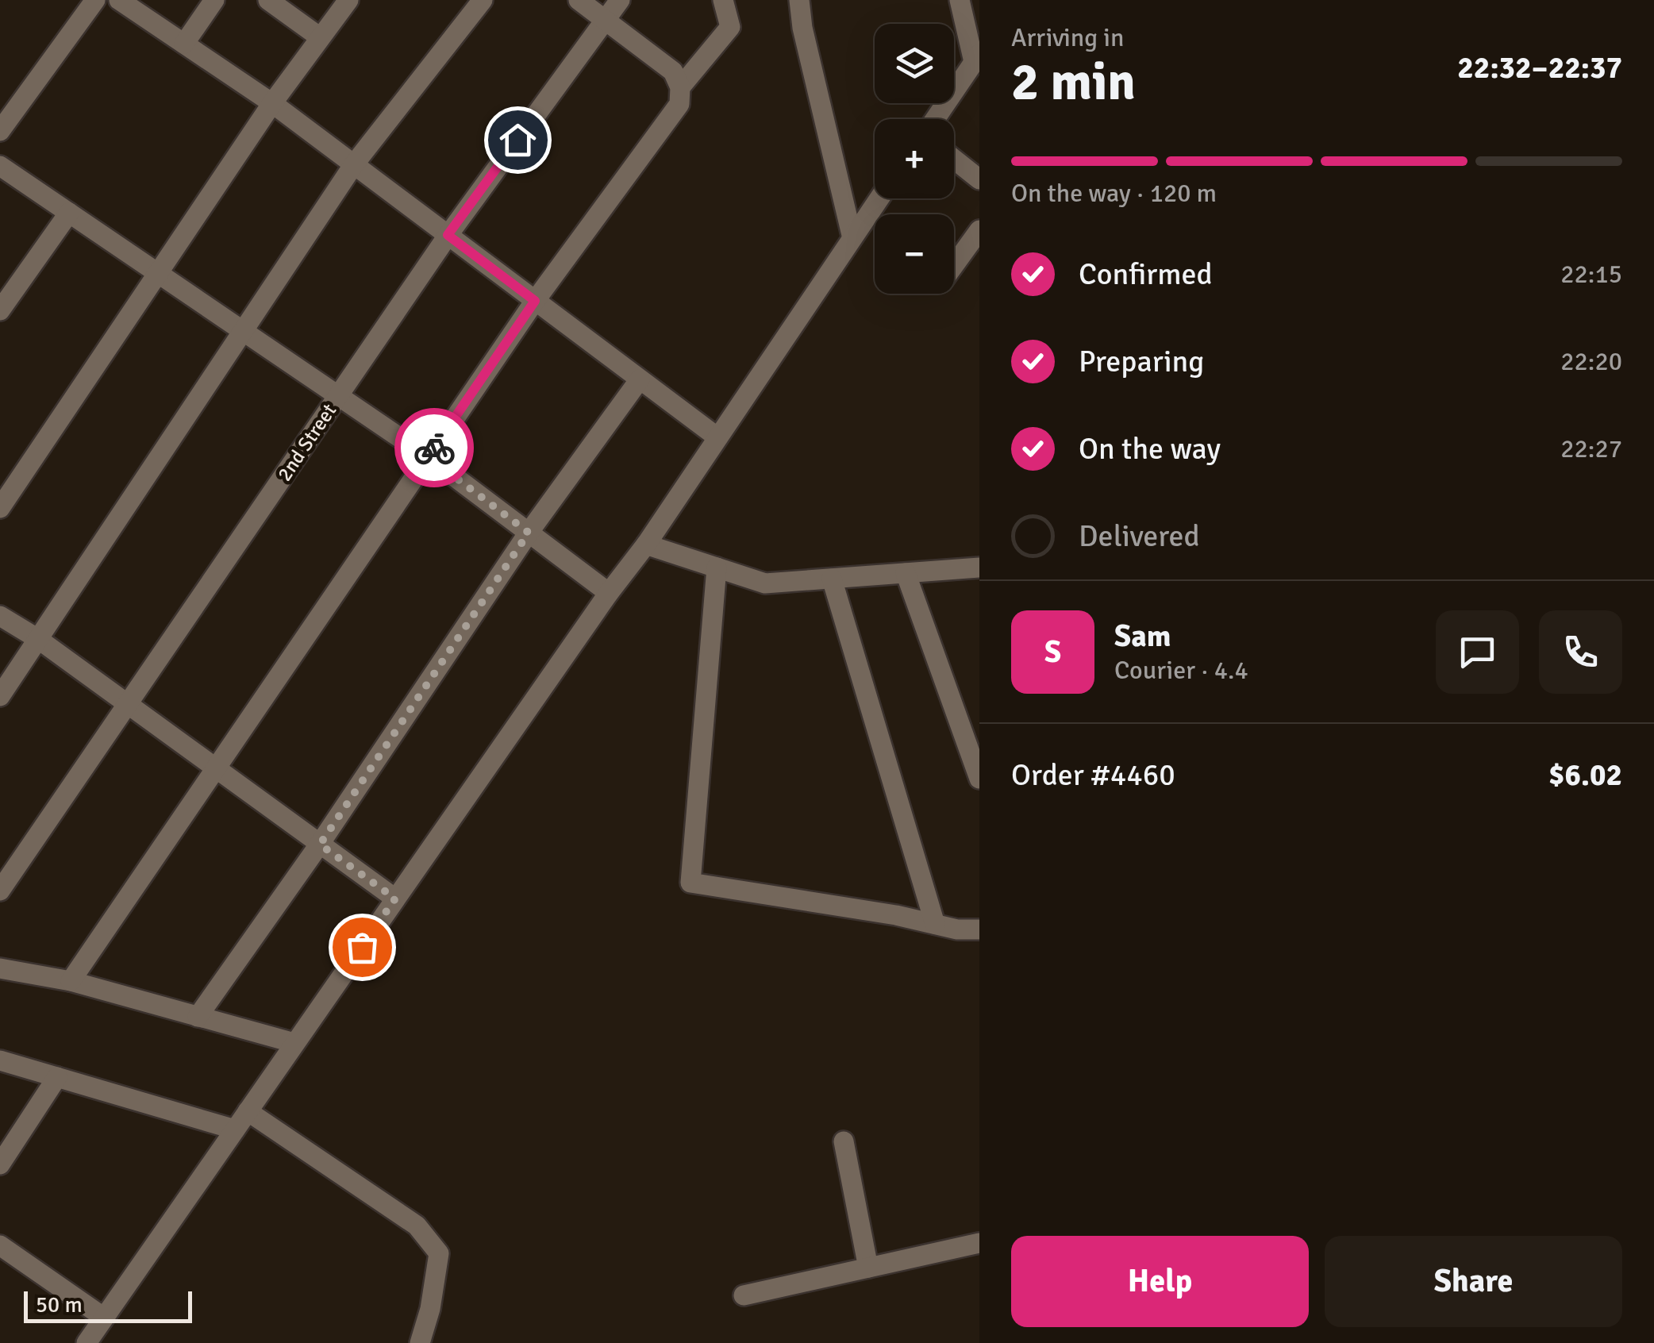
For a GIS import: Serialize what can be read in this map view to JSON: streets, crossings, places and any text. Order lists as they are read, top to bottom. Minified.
{"streets":{"street":["2nd Street"]},"scale_bar":"50 m","page":{"heading":["2 min","Arriving in","22:32–22:37"],"panel":["Sam","Courier · 4.4","Order #4460","$6.02"],"map_buttons":["+","−"],"bar":"On the way · 120 m","list":[["Confirmed","22:15"],["Preparing","22:20"],["On the way","22:27"],"Delivered"],"round":"S","buttons":["Help","Share"],"scale":"50 m"}}
